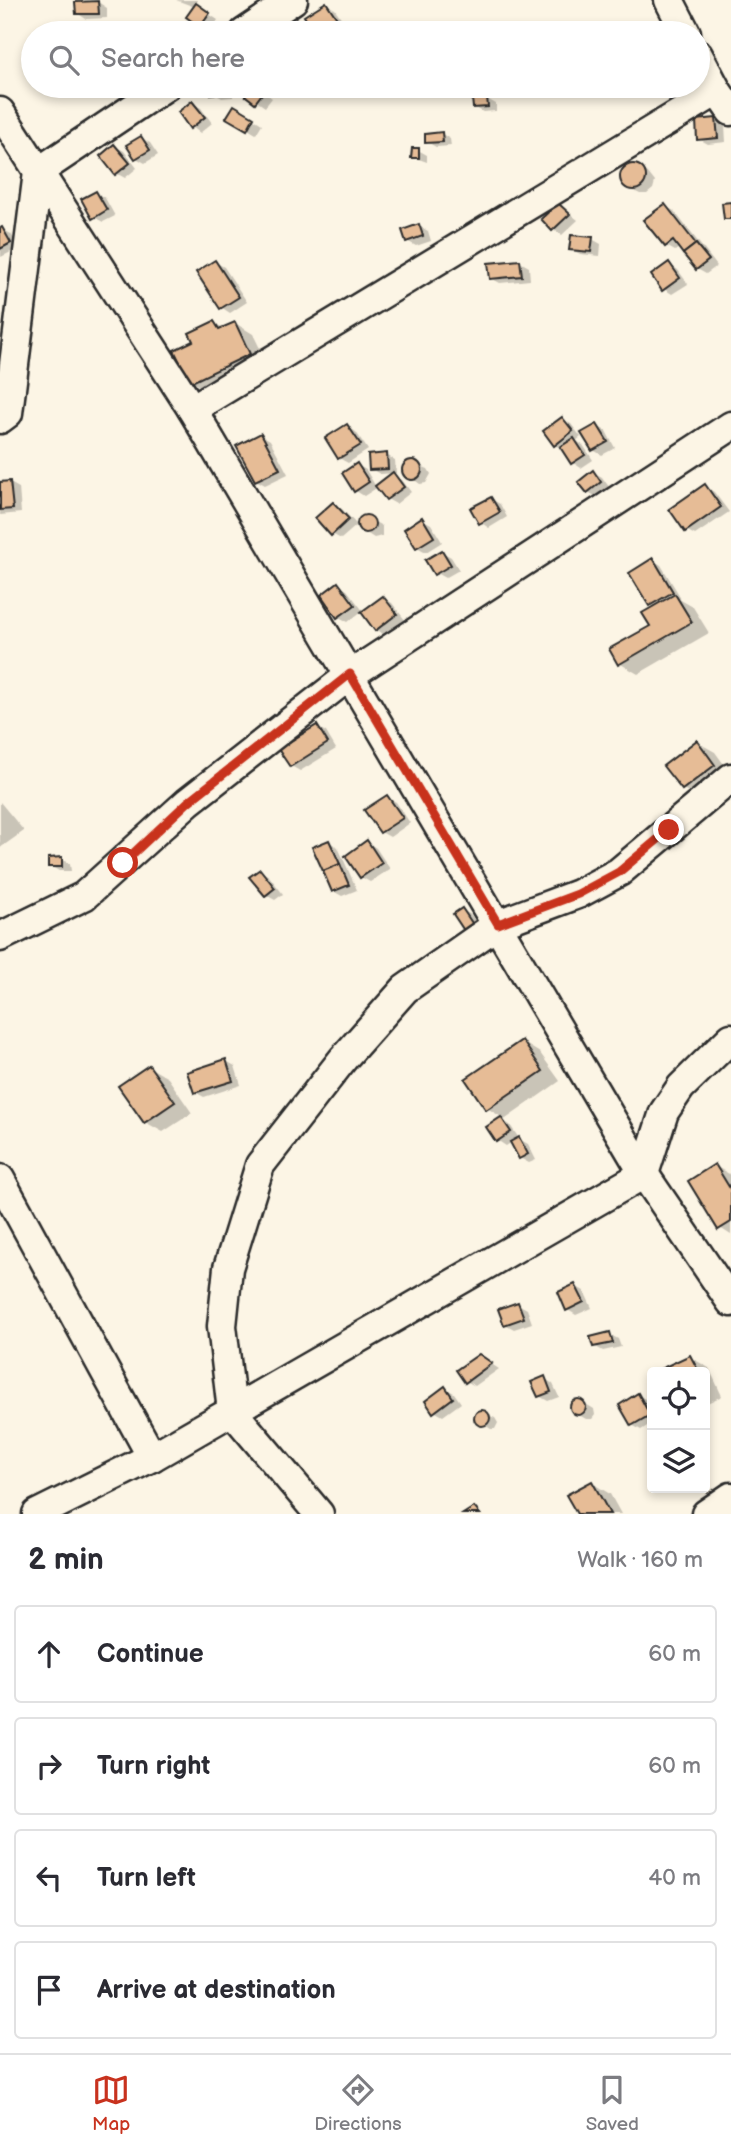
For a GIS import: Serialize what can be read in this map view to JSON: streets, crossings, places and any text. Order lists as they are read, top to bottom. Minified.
{"page":{"search":"Search here","heading":["2 min","Walk · 160 m"],"list":[["Continue","60 m"],["Turn right","60 m"],["Turn left","40 m"],"Arrive at destination"],"nav":["Map","Directions","Saved"]}}
